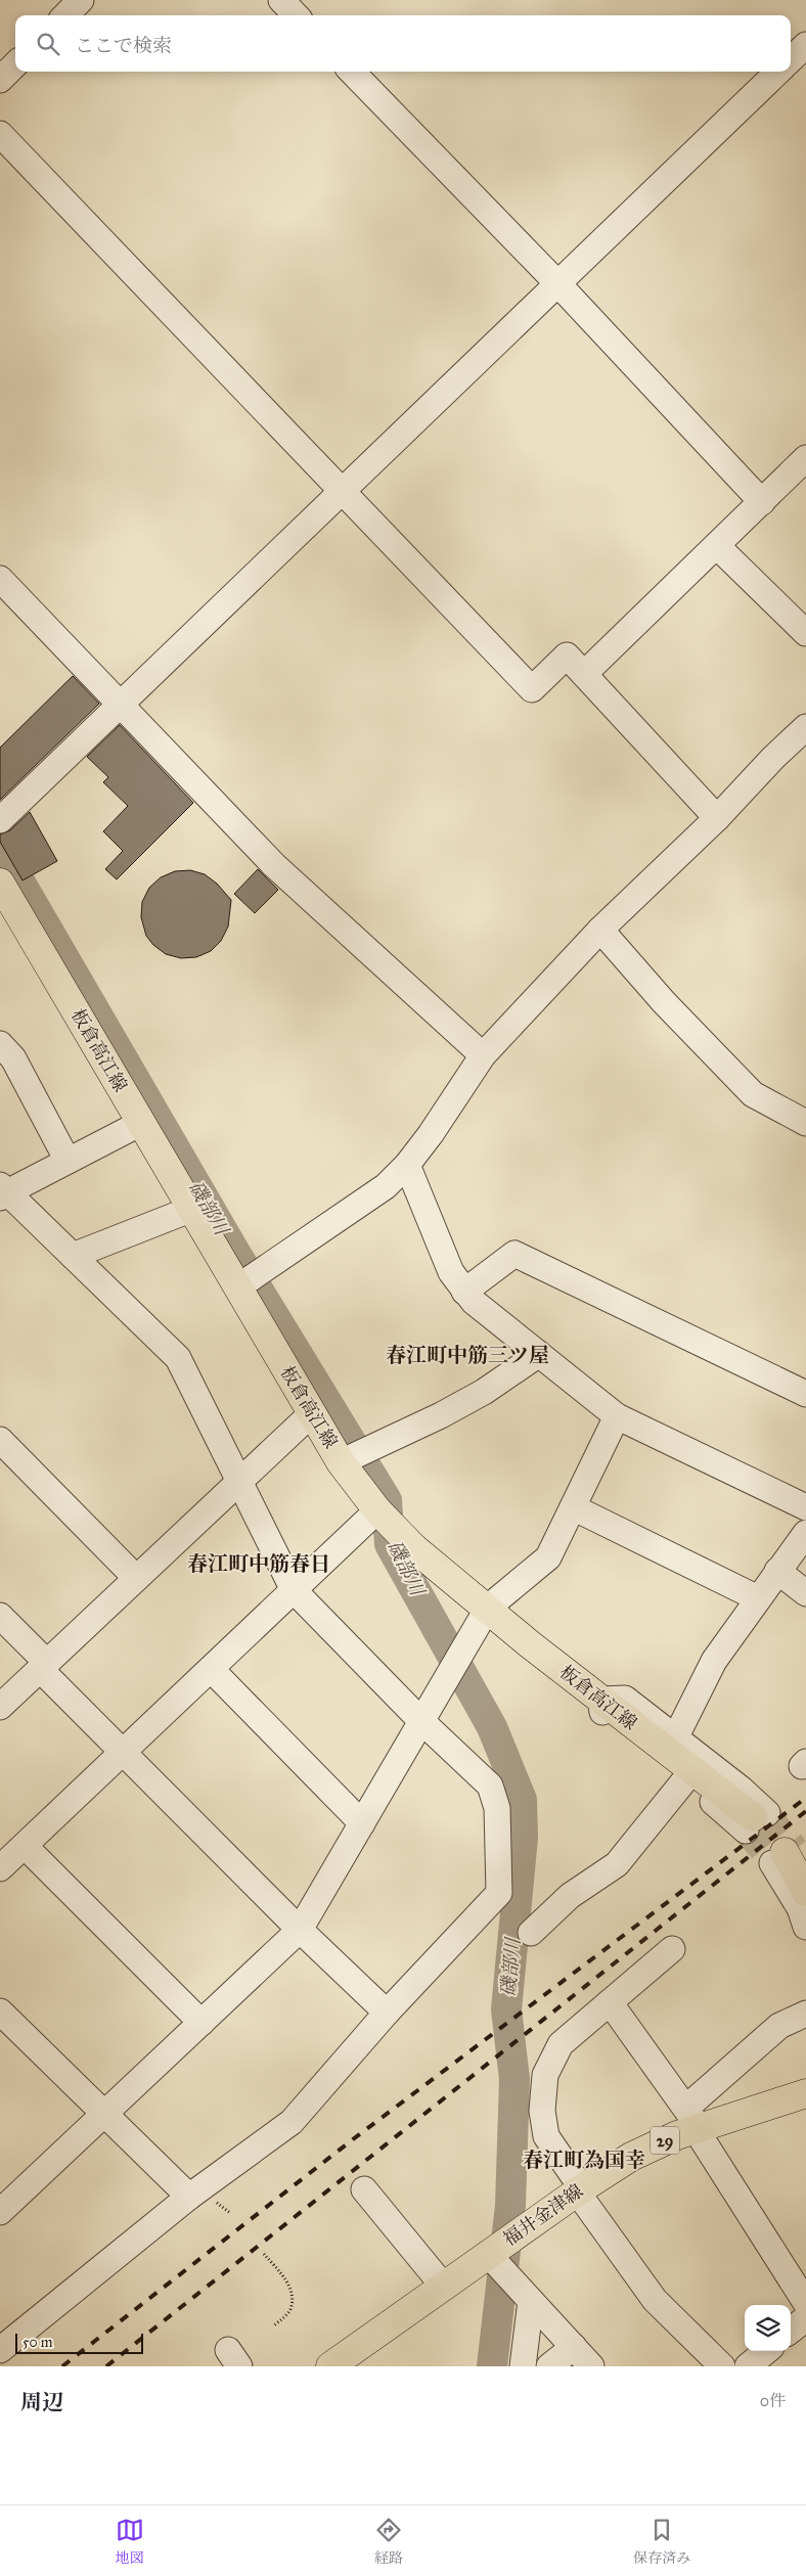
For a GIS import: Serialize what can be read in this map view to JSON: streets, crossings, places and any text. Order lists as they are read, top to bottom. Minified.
{"streets":{"main road":["板倉高江線","29","福井金津線"]},"districts":["春江町中筋三ツ屋","春江町中筋春日","春江町為国幸"],"water":["磯部川"],"scale_bar":"50 m","page":{"search":"ここで検索","scale":"50 m","heading":["周辺","0件"],"nav":["地図","経路","保存済み"]}}
